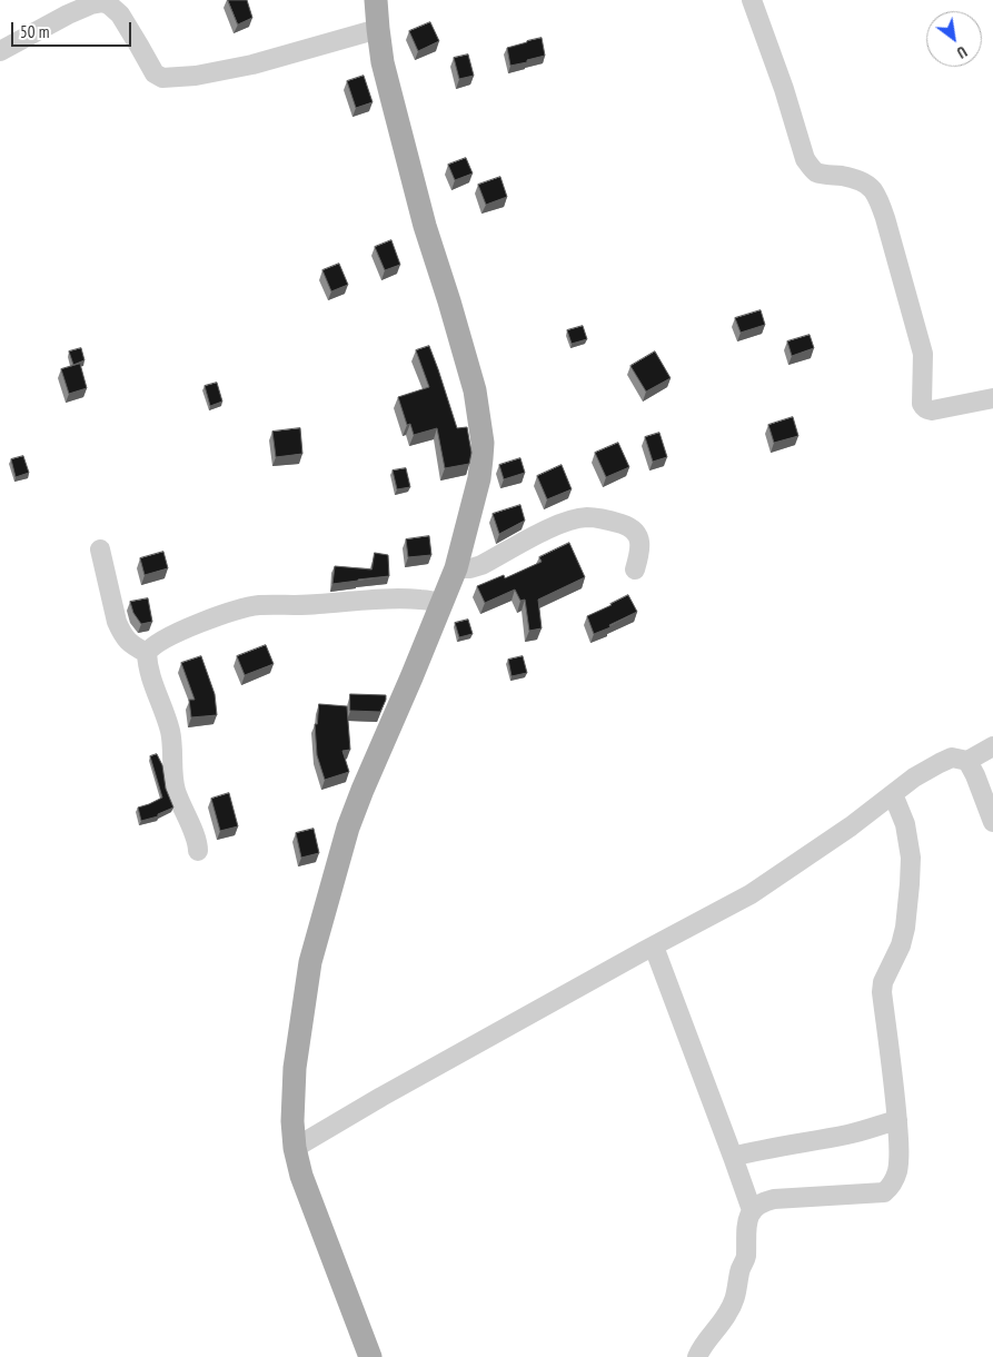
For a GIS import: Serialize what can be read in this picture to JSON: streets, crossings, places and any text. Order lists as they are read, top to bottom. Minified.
{"scale_bar":"50 m","north":"bottom right"}
